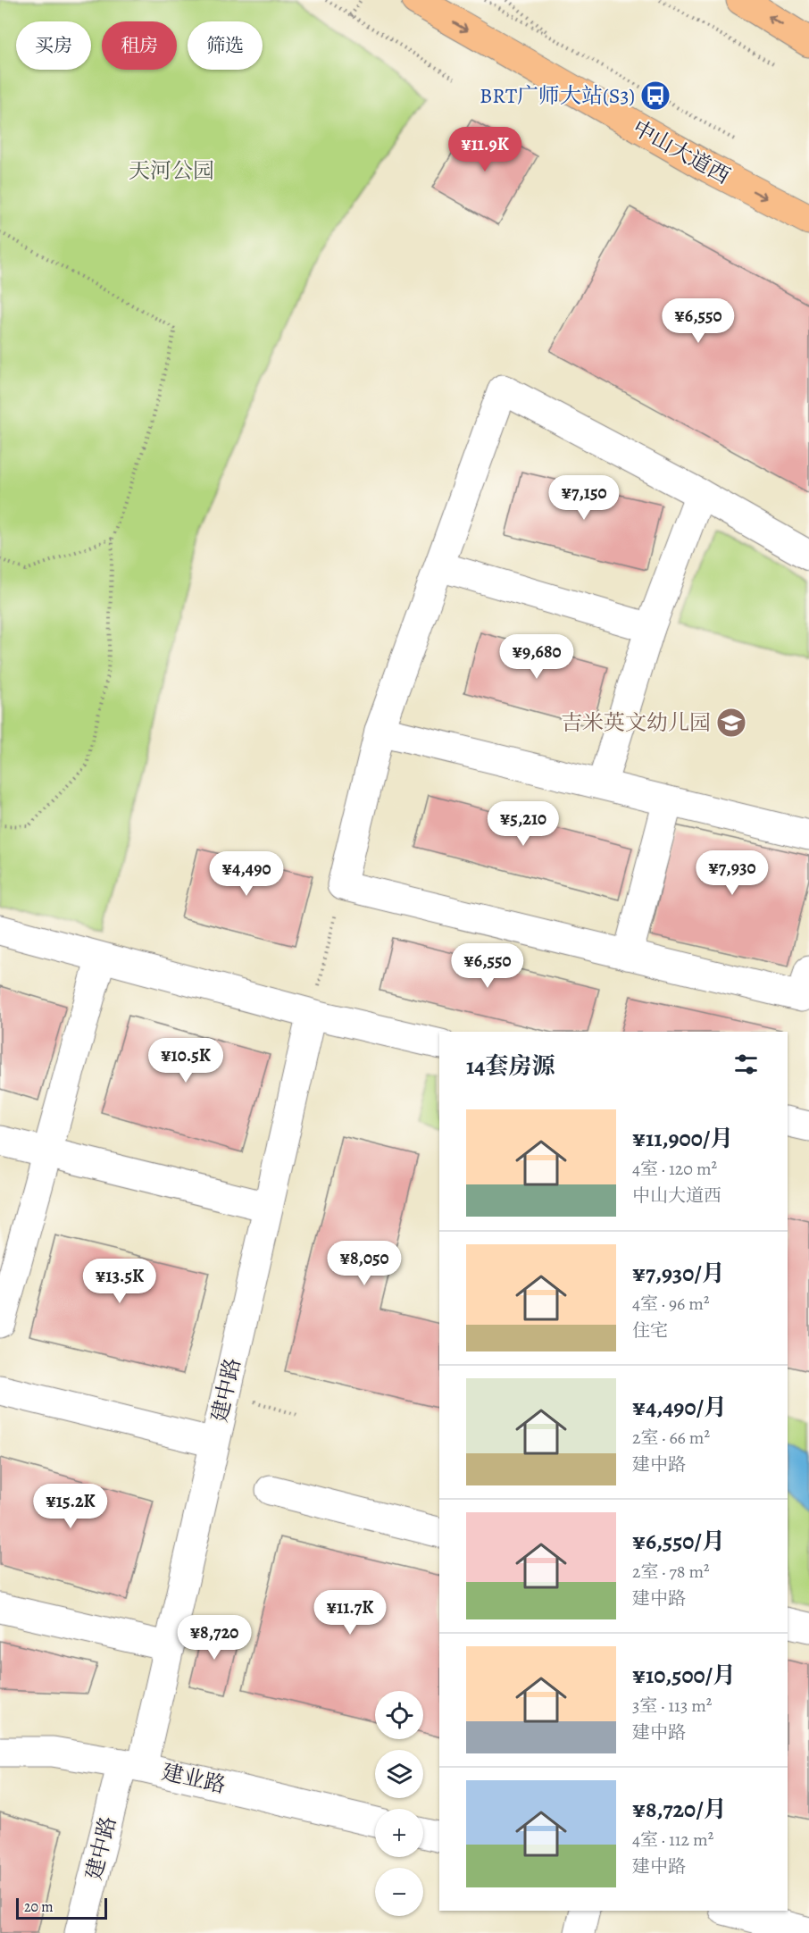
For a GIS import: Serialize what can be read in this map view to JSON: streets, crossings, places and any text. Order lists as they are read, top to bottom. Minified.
{"streets":{"highway":["中山大道西"],"street":["建中路","建业路"]},"crossings":[["建中路","建业路"]],"one_way":["中山大道西"],"parks":["天河公园"],"places":{"bus stop":["BRT广师大站(S3)"],"school or university":["吉米英文幼儿园"]},"scale_bar":"20 m","page":{"chip":["买房","租房","筛选"],"price":["¥11.9K","¥6,550","¥7,150","¥9,680","¥5,210","¥7,930","¥4,490","¥6,550","¥10.5K","¥8,050","¥13.5K","¥15.2K","¥11.7K","¥8,720"],"heading":"14套房源","list":[{"name":"¥11,900/月","note":"4室 · 120 m² · 中山大道西"},{"name":"¥7,930/月","note":"4室 · 96 m² · 住宅"},{"name":"¥4,490/月","note":"2室 · 66 m² · 建中路"},{"name":"¥6,550/月","note":"2室 · 78 m² · 建中路"},{"name":"¥10,500/月","note":"3室 · 113 m² · 建中路"},{"name":"¥8,720/月","note":"4室 · 112 m² · 建中路"}],"map_buttons":["+","−"],"scale":"20 m"}}
